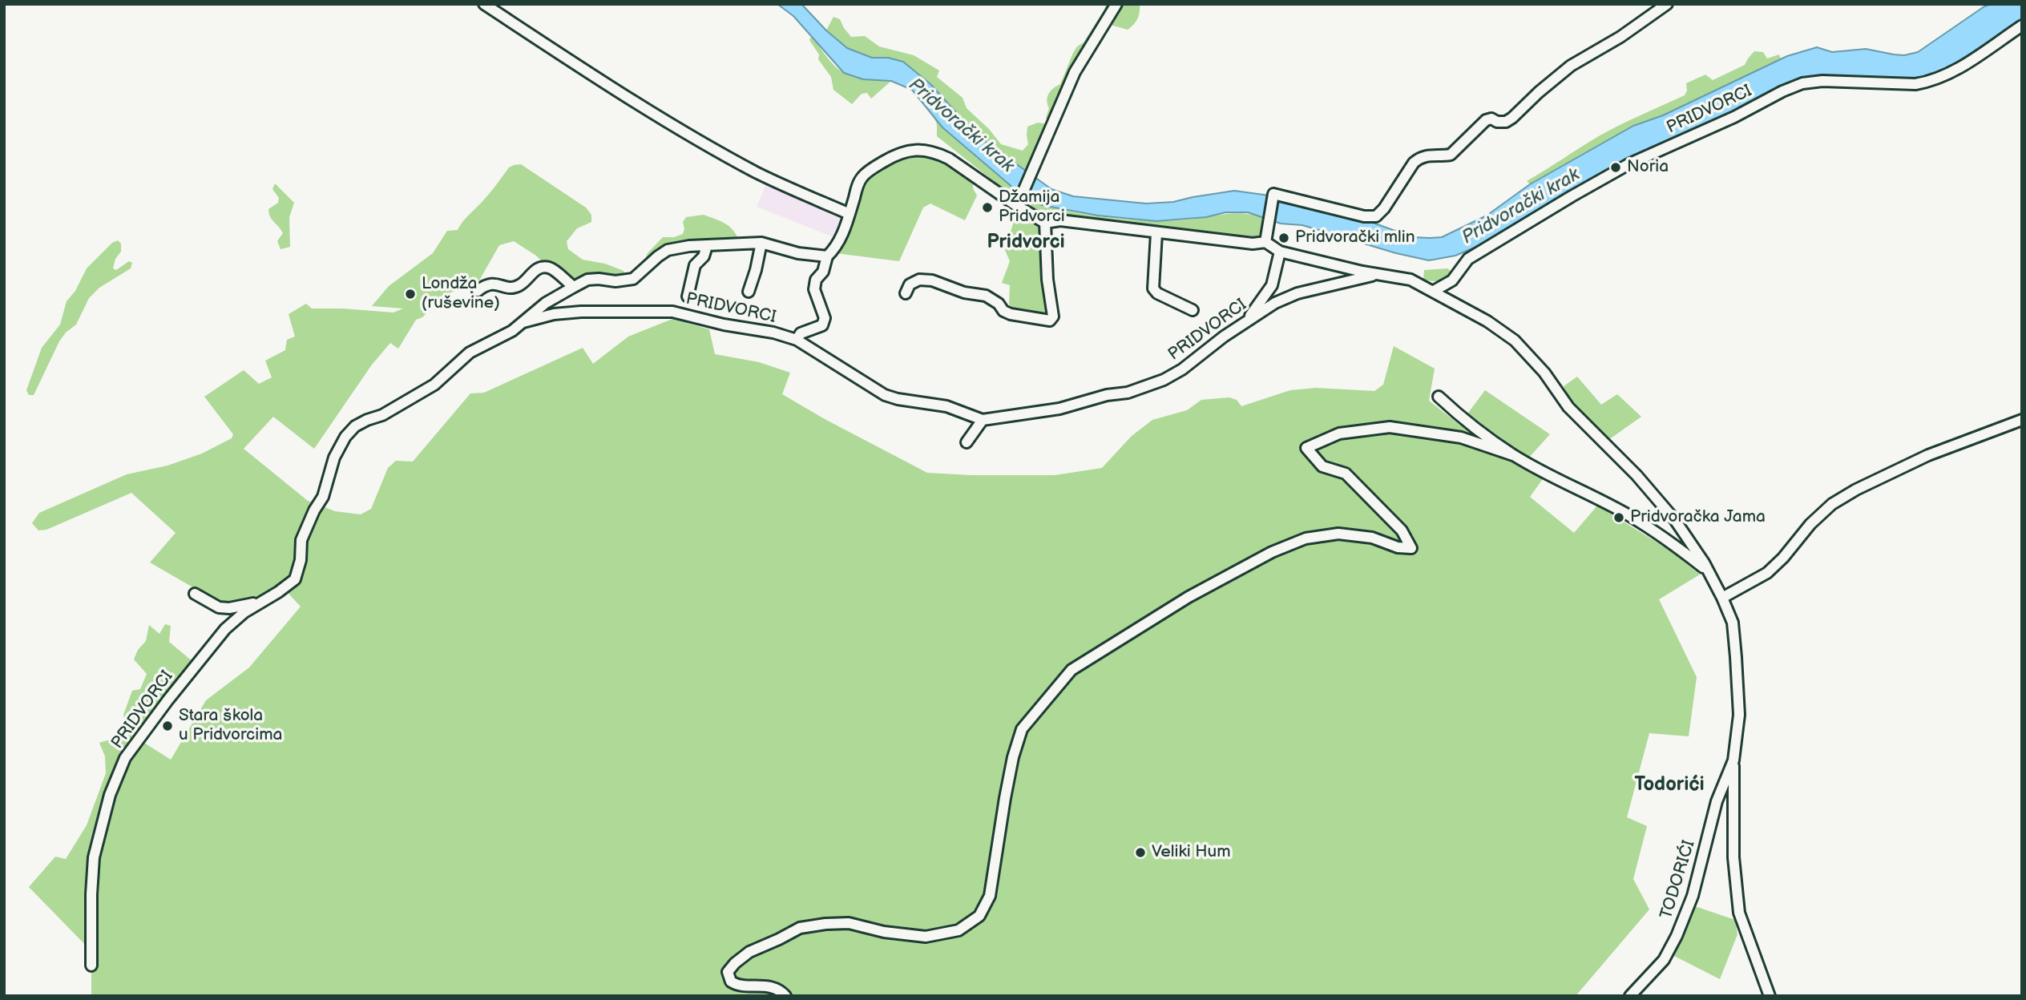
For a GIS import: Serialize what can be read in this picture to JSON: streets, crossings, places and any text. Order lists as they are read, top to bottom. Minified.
{"streets":{"street":["PRIDVORCI","TODORIĆI"]},"crossings":[["PRIDVORCI","TODORIĆI"]],"districts":["Pridvorci","Todorići"],"water":["Pridvorački krak"],"places":["Noria","Džamija Pridvorci","Pridvorački mlin","Londža (ruševine)","Pridvoračka Jama","Stara škola u Pridvorcima","Veliki Hum"]}
